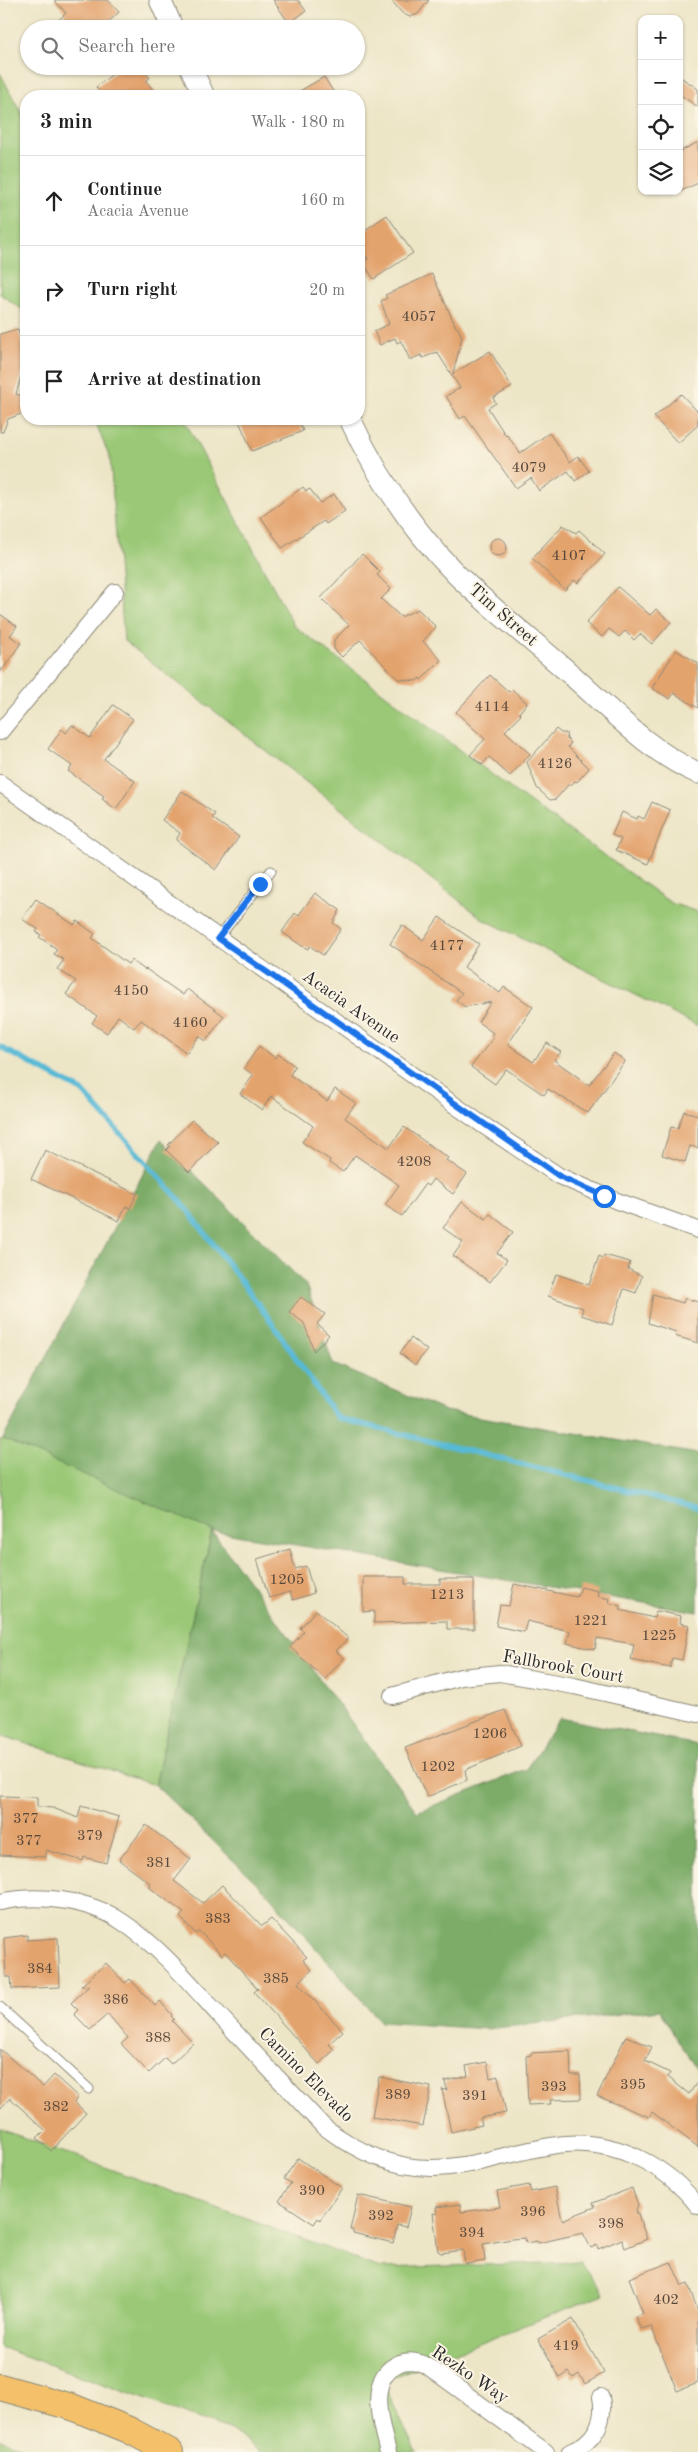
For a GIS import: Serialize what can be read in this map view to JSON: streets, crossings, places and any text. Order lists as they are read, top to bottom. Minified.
{"streets":{"street":["Tim Street","Acacia Avenue","Fallbrook Court","Camino Elevado","Rezko Way"]},"house_numbers":["4057","4079","4107","4114","4126","4177","4150","4160","4208","1205","1213","1221","1225","1206","1202","377","379","377","381","383","384","385","386","388","395","393","389","391","382","390","396","392","398","394","402","419"],"page":{"map_buttons":["+","−"],"search":"Search here","heading":["3 min","Walk · 180 m"],"list":[["Continue","Acacia Avenue","160 m"],["Turn right","20 m"],"Arrive at destination"]}}
